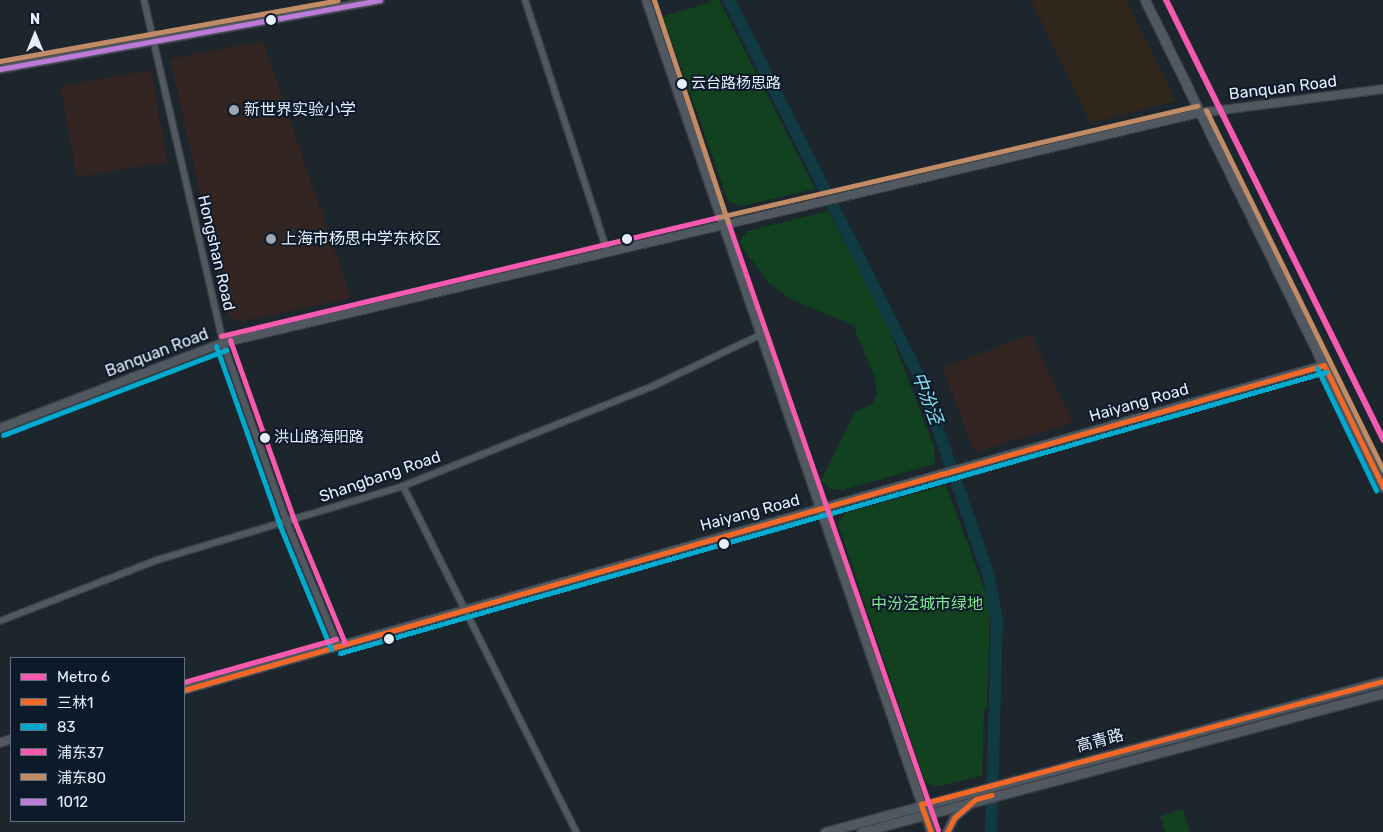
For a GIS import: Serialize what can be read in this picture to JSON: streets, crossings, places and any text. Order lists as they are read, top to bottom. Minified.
{"streets":{"main road":["高青路"],"street":["Banquan Road","Hongshan Road","Haiyang Road","Shangbang Road"]},"crossings":[["Banquan Road","Hongshan Road"],["Hongshan Road","Haiyang Road"],["Hongshan Road","Shangbang Road"]],"water":["中汾泾"],"parks":["中汾泾城市绿地"],"places":["云台路杨思路","新世界实验小学","上海市杨思中学东校区","洪山路海阳路"],"lines":["metro line 6","transit line 浦东80","transit line 1012","transit line 浦东37","transit line 83","transit line 三林1"],"legend":["Metro 6","三林1","83","浦东37","浦东80","1012"],"north":"top"}
